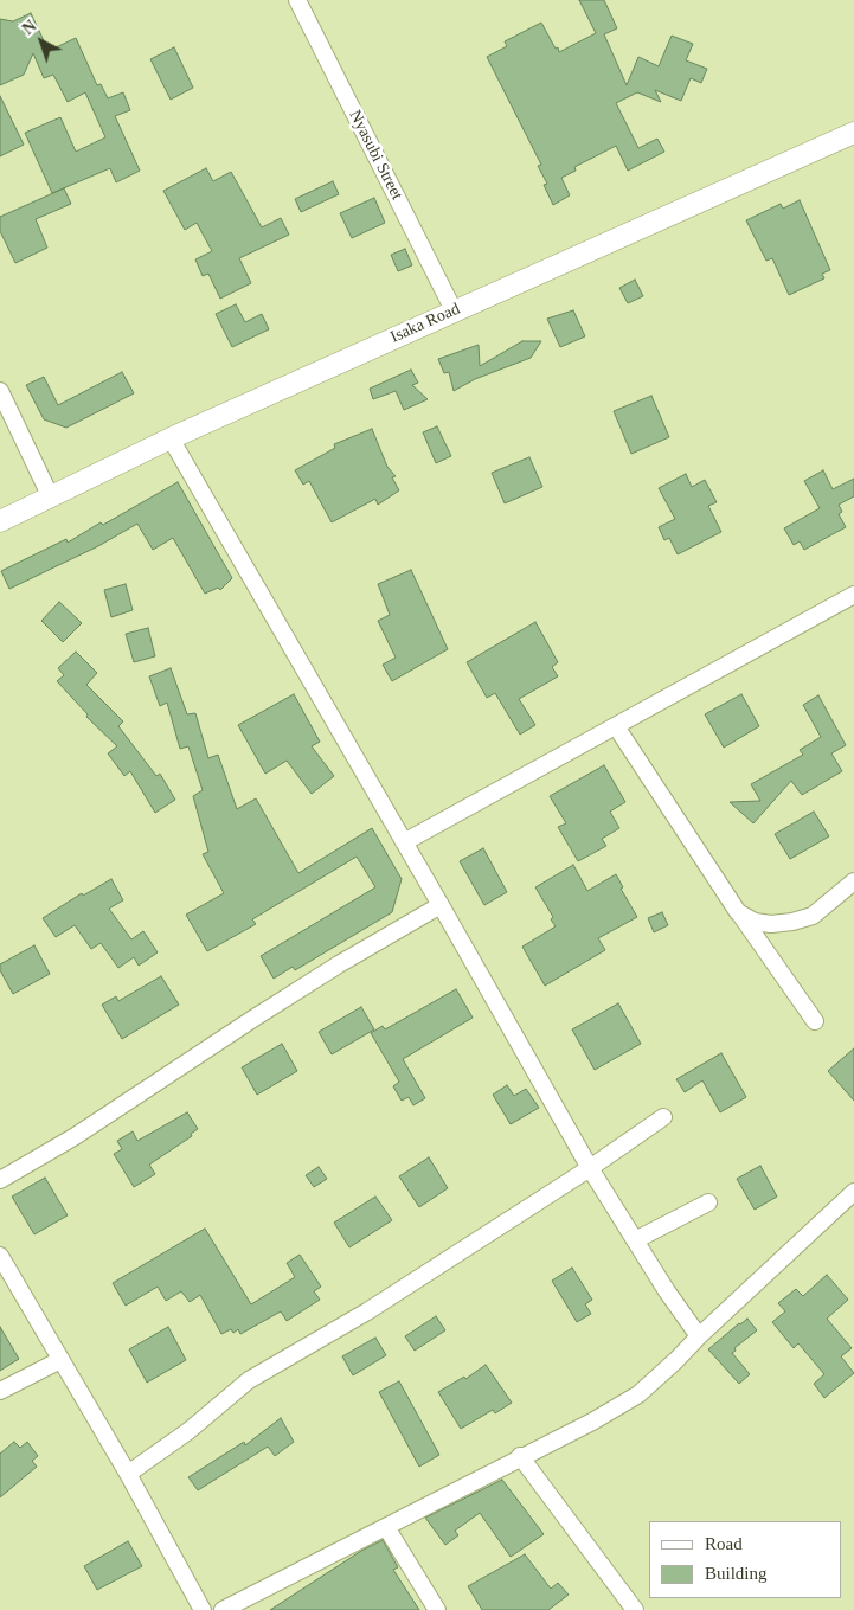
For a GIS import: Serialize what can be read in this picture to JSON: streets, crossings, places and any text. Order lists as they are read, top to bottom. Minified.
{"streets":{"street":["Nyasubi Street","Isaka Road"]},"crossings":[["Nyasubi Street","Isaka Road"]],"legend":["Road","Building"],"north":"top left"}
